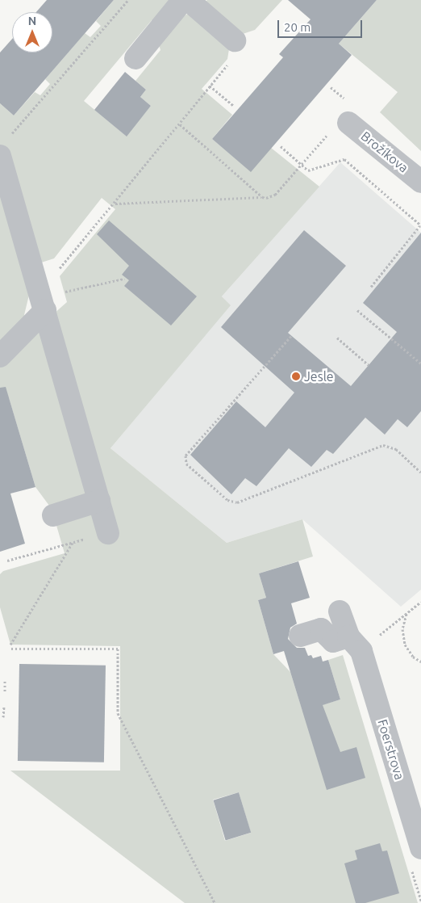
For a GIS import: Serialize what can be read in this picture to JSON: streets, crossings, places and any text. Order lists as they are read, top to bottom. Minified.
{"streets":{"street":["Brožíkova","Foerstrova"]},"places":["Jesle"],"scale_bar":"20 m","north":"top"}
